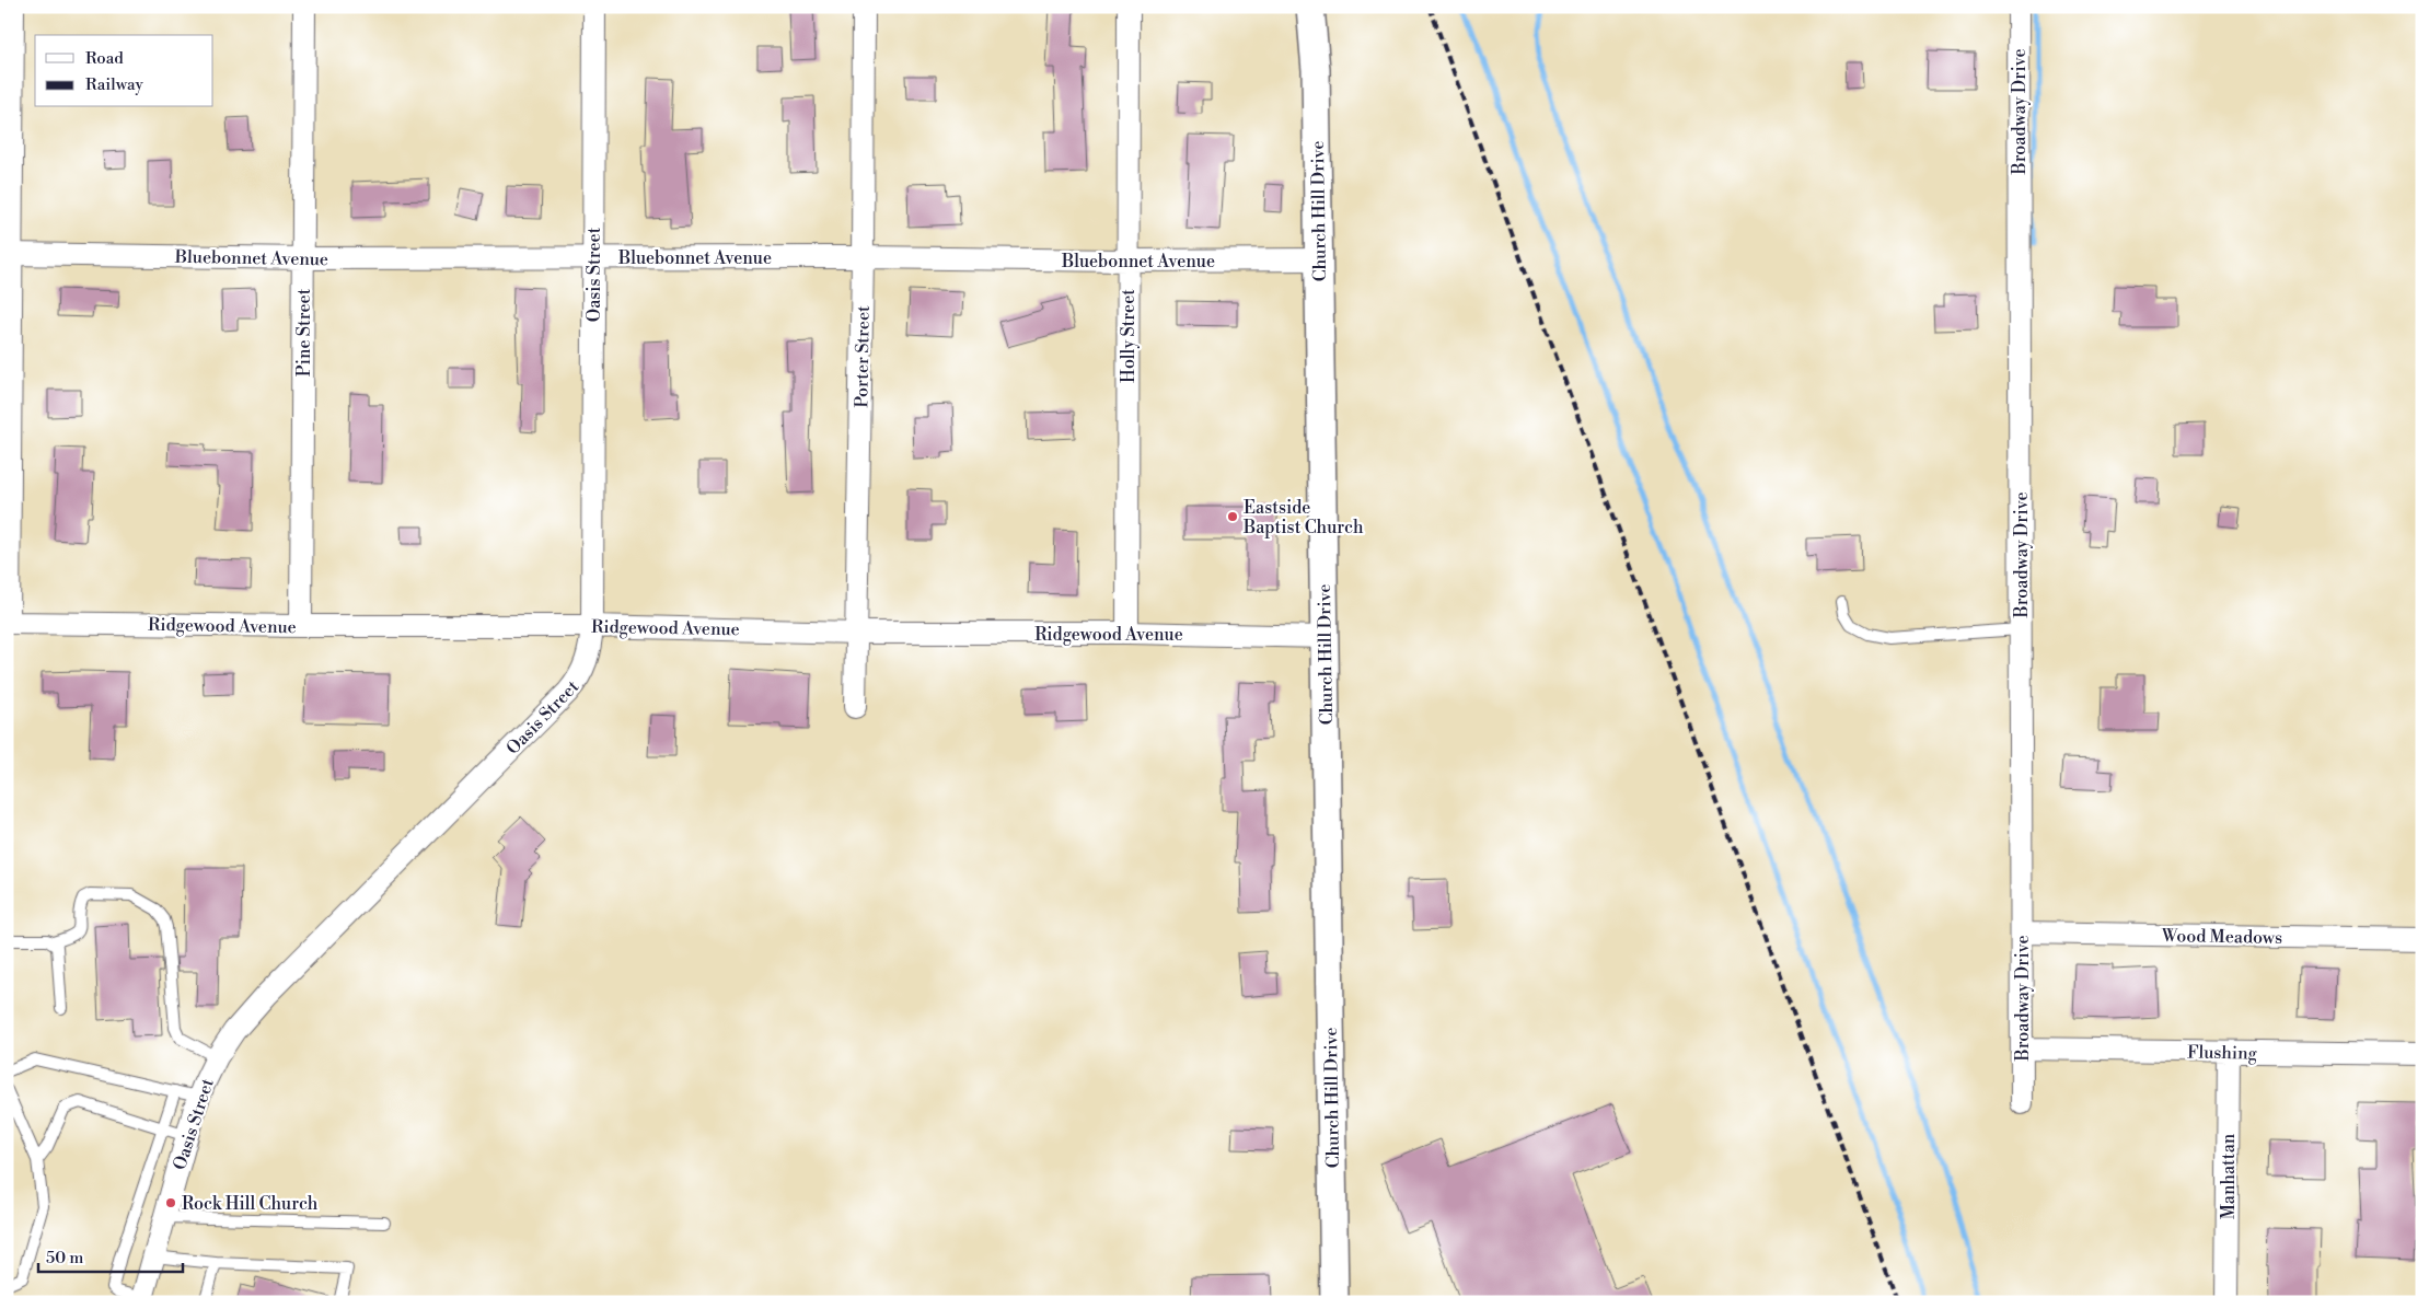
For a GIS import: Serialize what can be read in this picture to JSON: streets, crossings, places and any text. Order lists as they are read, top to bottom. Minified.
{"streets":{"street":["Broadway Drive","Church Hill Drive","Bluebonnet Avenue","Oasis Street","Pine Street","Holly Street","Porter Street","Ridgewood Avenue","Wood Meadows","Flushing","Manhattan"]},"crossings":[["Broadway Drive","Wood Meadows"],["Broadway Drive","Flushing"],["Church Hill Drive","Bluebonnet Avenue"],["Church Hill Drive","Ridgewood Avenue"],["Bluebonnet Avenue","Oasis Street"],["Bluebonnet Avenue","Pine Street"],["Bluebonnet Avenue","Holly Street"],["Bluebonnet Avenue","Porter Street"],["Oasis Street","Ridgewood Avenue"],["Pine Street","Ridgewood Avenue"],["Holly Street","Ridgewood Avenue"],["Porter Street","Ridgewood Avenue"],["Flushing","Manhattan"]],"places":["Eastside Baptist Church","Rock Hill Church"],"legend":["Road","Railway"],"scale_bar":"50 m"}
